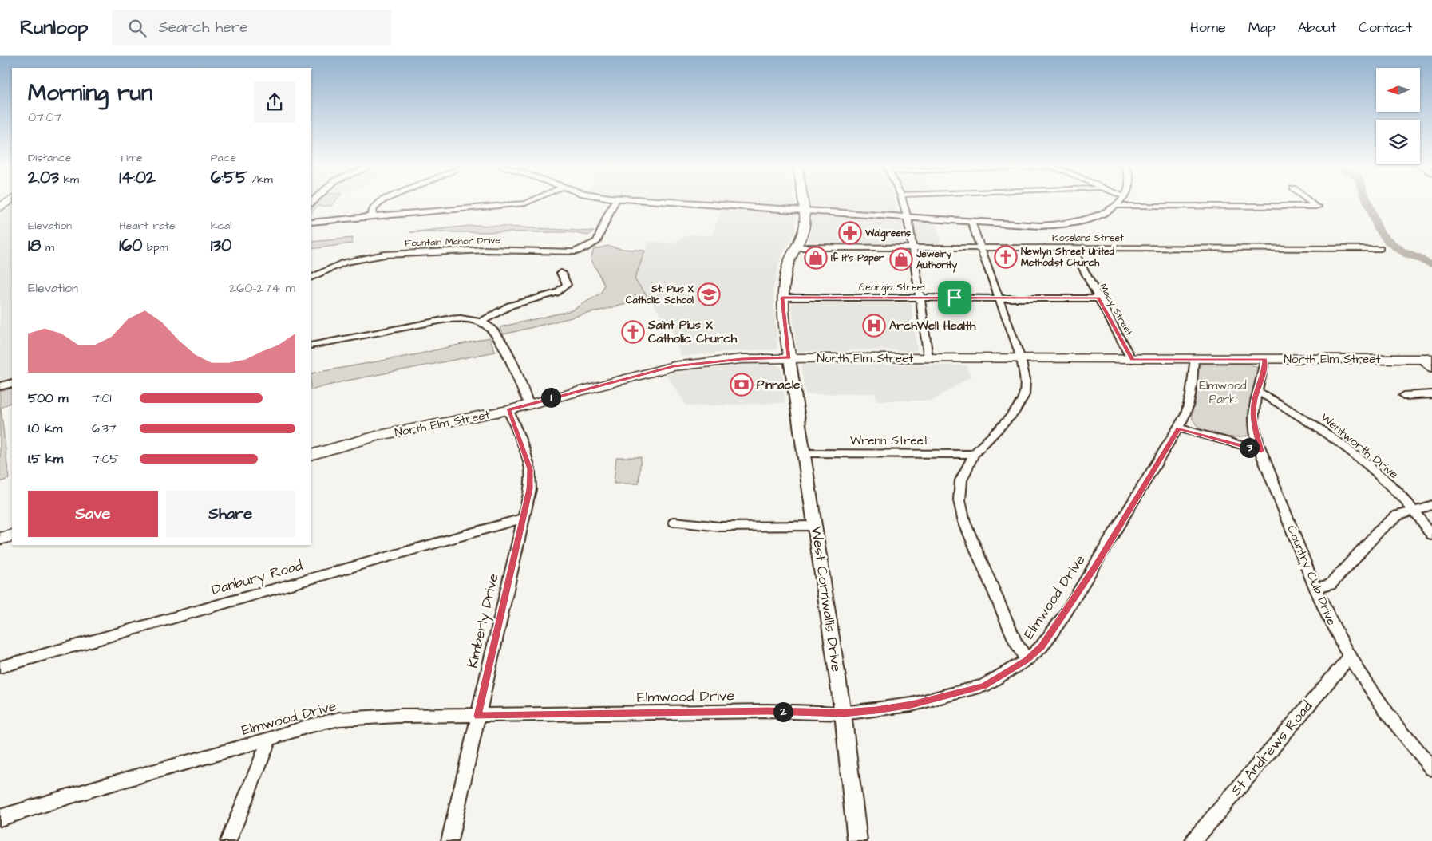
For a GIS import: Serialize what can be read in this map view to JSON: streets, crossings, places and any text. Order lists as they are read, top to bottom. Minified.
{"streets":{"main road":["North Elm Street"],"street":["Roseland Street","Fountain Manor Drive","Georgia Street","Macy Street","Wrenn Street","Wentworth Drive","Country Club Drive","Danbury Road","Elmwood Drive","West Cornwallis Drive","Kimberly Drive","St Andrews Road"]},"crossings":[["Roseland Street","Macy Street"],["Georgia Street","Macy Street"],["Macy Street","North Elm Street"],["North Elm Street","Country Club Drive"],["North Elm Street","Elmwood Drive"],["North Elm Street","West Cornwallis Drive"],["North Elm Street","Kimberly Drive"],["Wrenn Street","West Cornwallis Drive"],["Wentworth Drive","Country Club Drive"],["Country Club Drive","St Andrews Road"],["Danbury Road","Kimberly Drive"],["Elmwood Drive","West Cornwallis Drive"],["Elmwood Drive","Kimberly Drive"]],"parks":["Elmwood Park"],"places":{"pharmacy":["Walgreens"],"church":["Newlyn Street United Methodist Church","Saint Pius X Catholic Church"],"shop":["If It's Paper","Jewelry Authority"],"school or university":["St. Pius X Catholic School"],"hospital":["ArchWell Health"],"bank":["Pinnacle"]},"north":"left","page":{"header":"Runloop","search":"Search here","nav":["Home","Map","About","Contact"],"heading":["Morning run","07:07"],"stats":[["Distance","2.03 km"],["Time","14:02"],["Pace","6:55 /km"],["Elevation","18 m"],["Heart rate","160 bpm"],["kcal","130"]],"chart":["Elevation","260–274 m"],"list":[{"name":"500 m","note":"7:01"},{"name":"1.0 km","note":"6:37"},{"name":"1.5 km","note":"7:05"}],"pins":["1","3","2"],"buttons":["Save","Share"]}}
